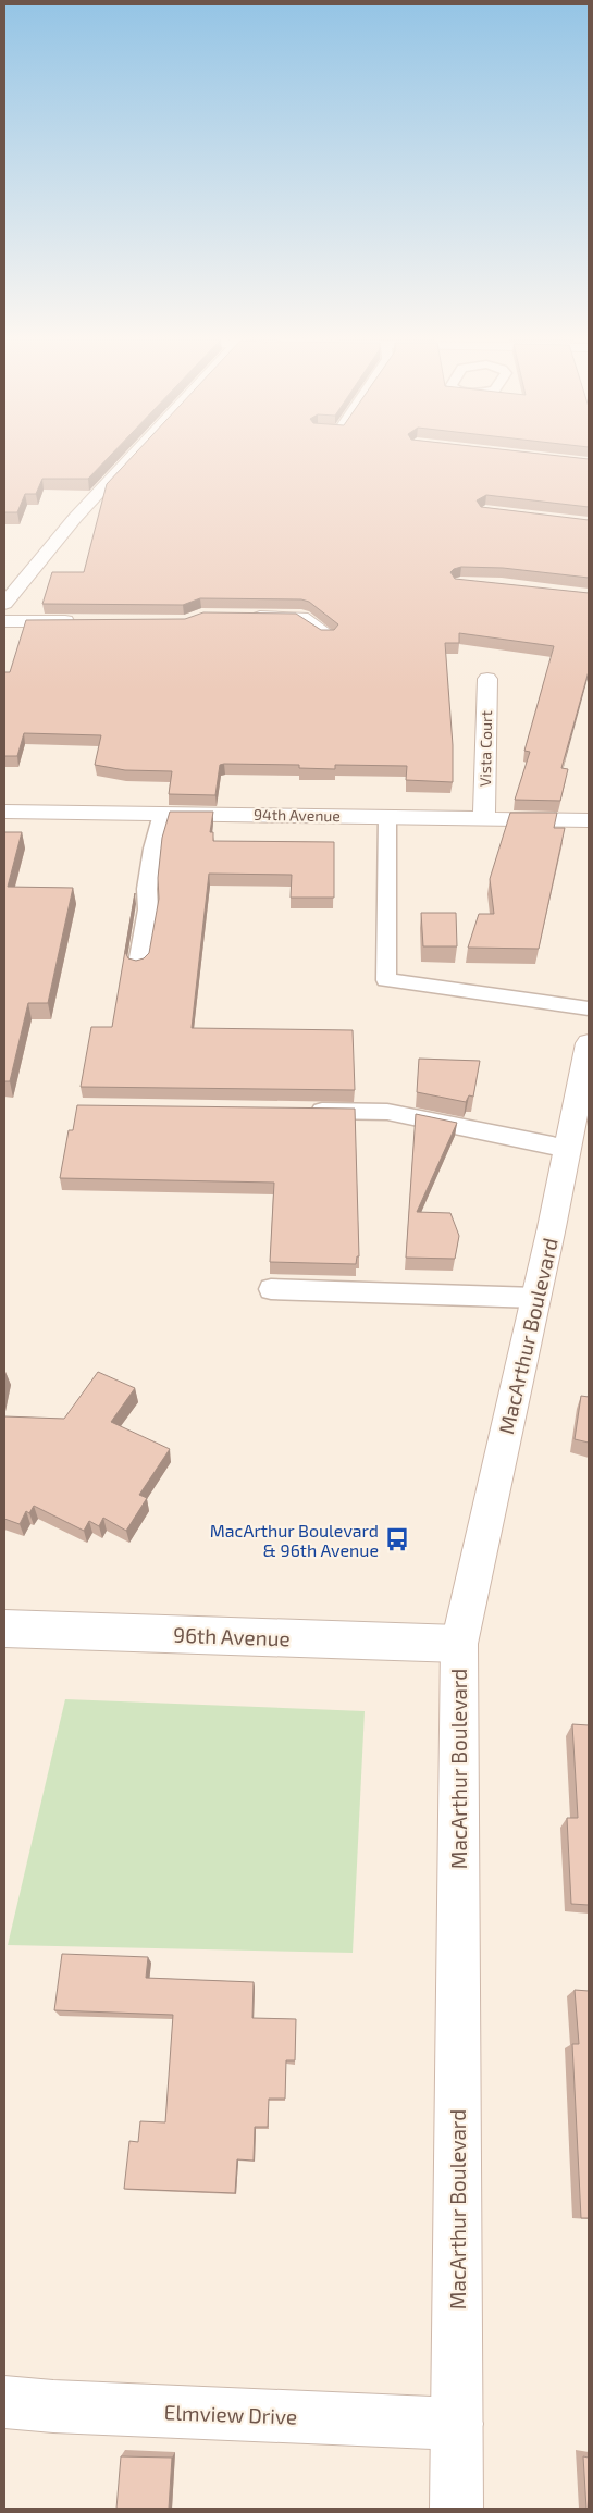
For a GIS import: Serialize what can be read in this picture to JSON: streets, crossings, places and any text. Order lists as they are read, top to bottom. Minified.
{"streets":{"street":["Vista Court","94th Avenue","MacArthur Boulevard","96th Avenue","Elmview Drive"]},"crossings":[["Vista Court","94th Avenue"],["MacArthur Boulevard","96th Avenue"],["MacArthur Boulevard","Elmview Drive"]],"places":{"bus stop":["MacArthur Boulevard & 96th Avenue"]}}
